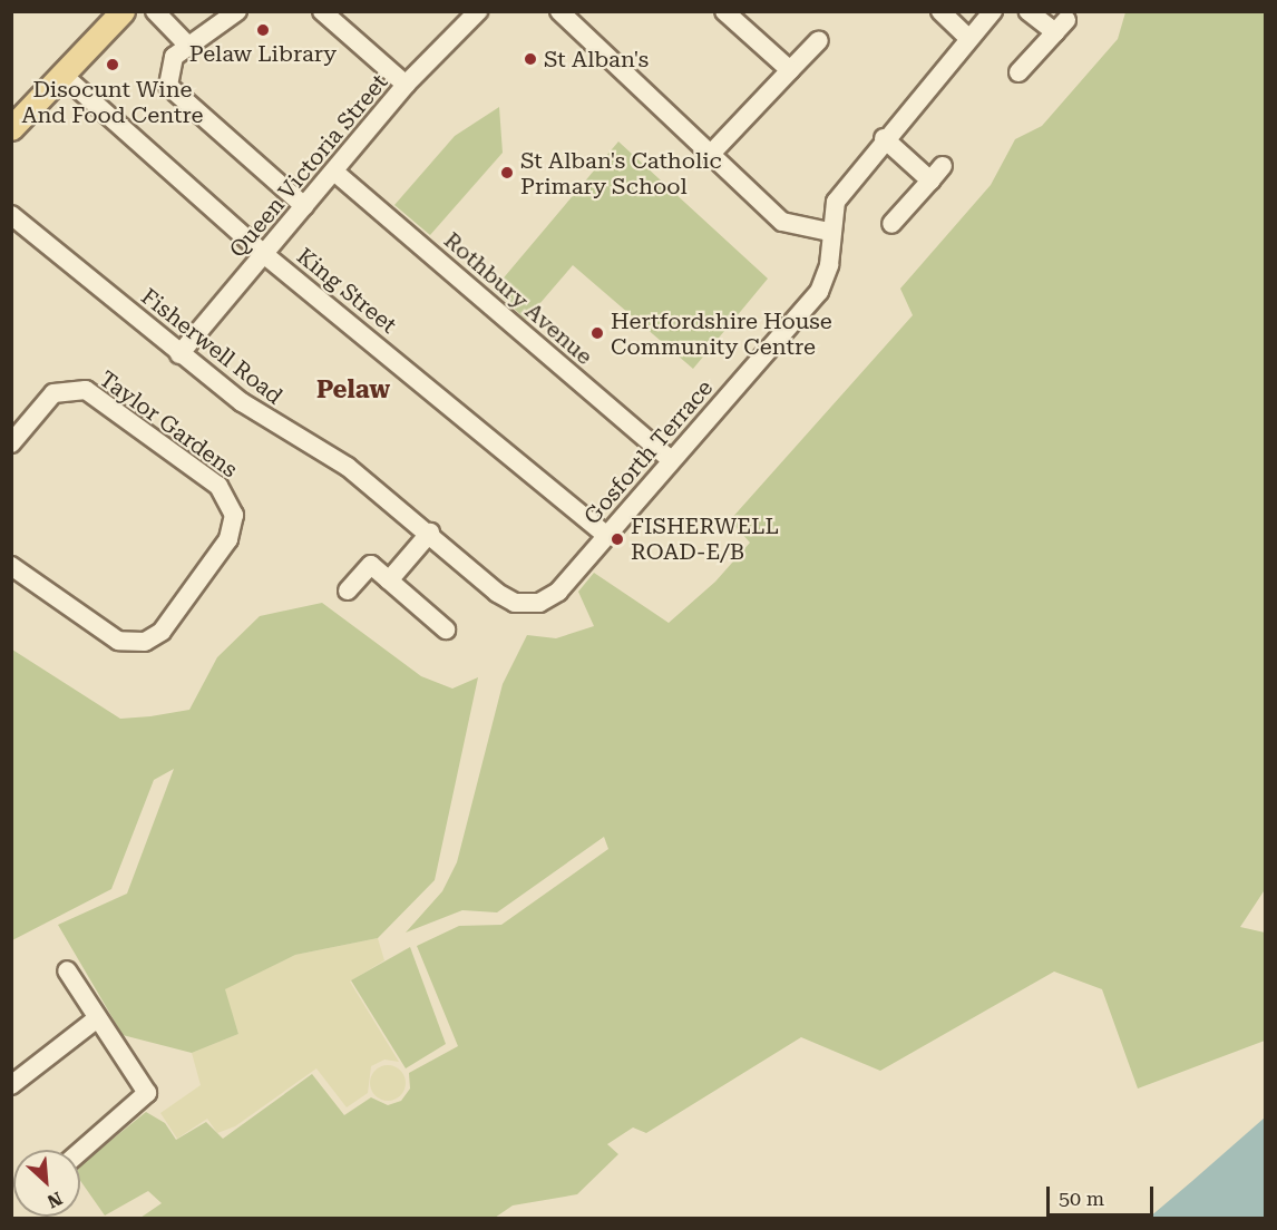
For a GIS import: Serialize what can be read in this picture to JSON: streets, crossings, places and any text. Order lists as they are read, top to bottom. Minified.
{"streets":{"street":["Queen Victoria Street","King Street","Rothbury Avenue","Fisherwell Road","Taylor Gardens","Gosforth Terrace"]},"crossings":[["Queen Victoria Street","King Street"],["Queen Victoria Street","Rothbury Avenue"],["Queen Victoria Street","Fisherwell Road"],["King Street","Gosforth Terrace"],["Rothbury Avenue","Gosforth Terrace"],["Fisherwell Road","Gosforth Terrace"]],"districts":["Pelaw"],"places":["Pelaw Library","St Alban's","Disocunt Wine And Food Centre","St Alban's Catholic Primary School","Hertfordshire House Community Centre","FISHERWELL ROAD-E/B"],"scale_bar":"50 m","north":"bottom right"}
